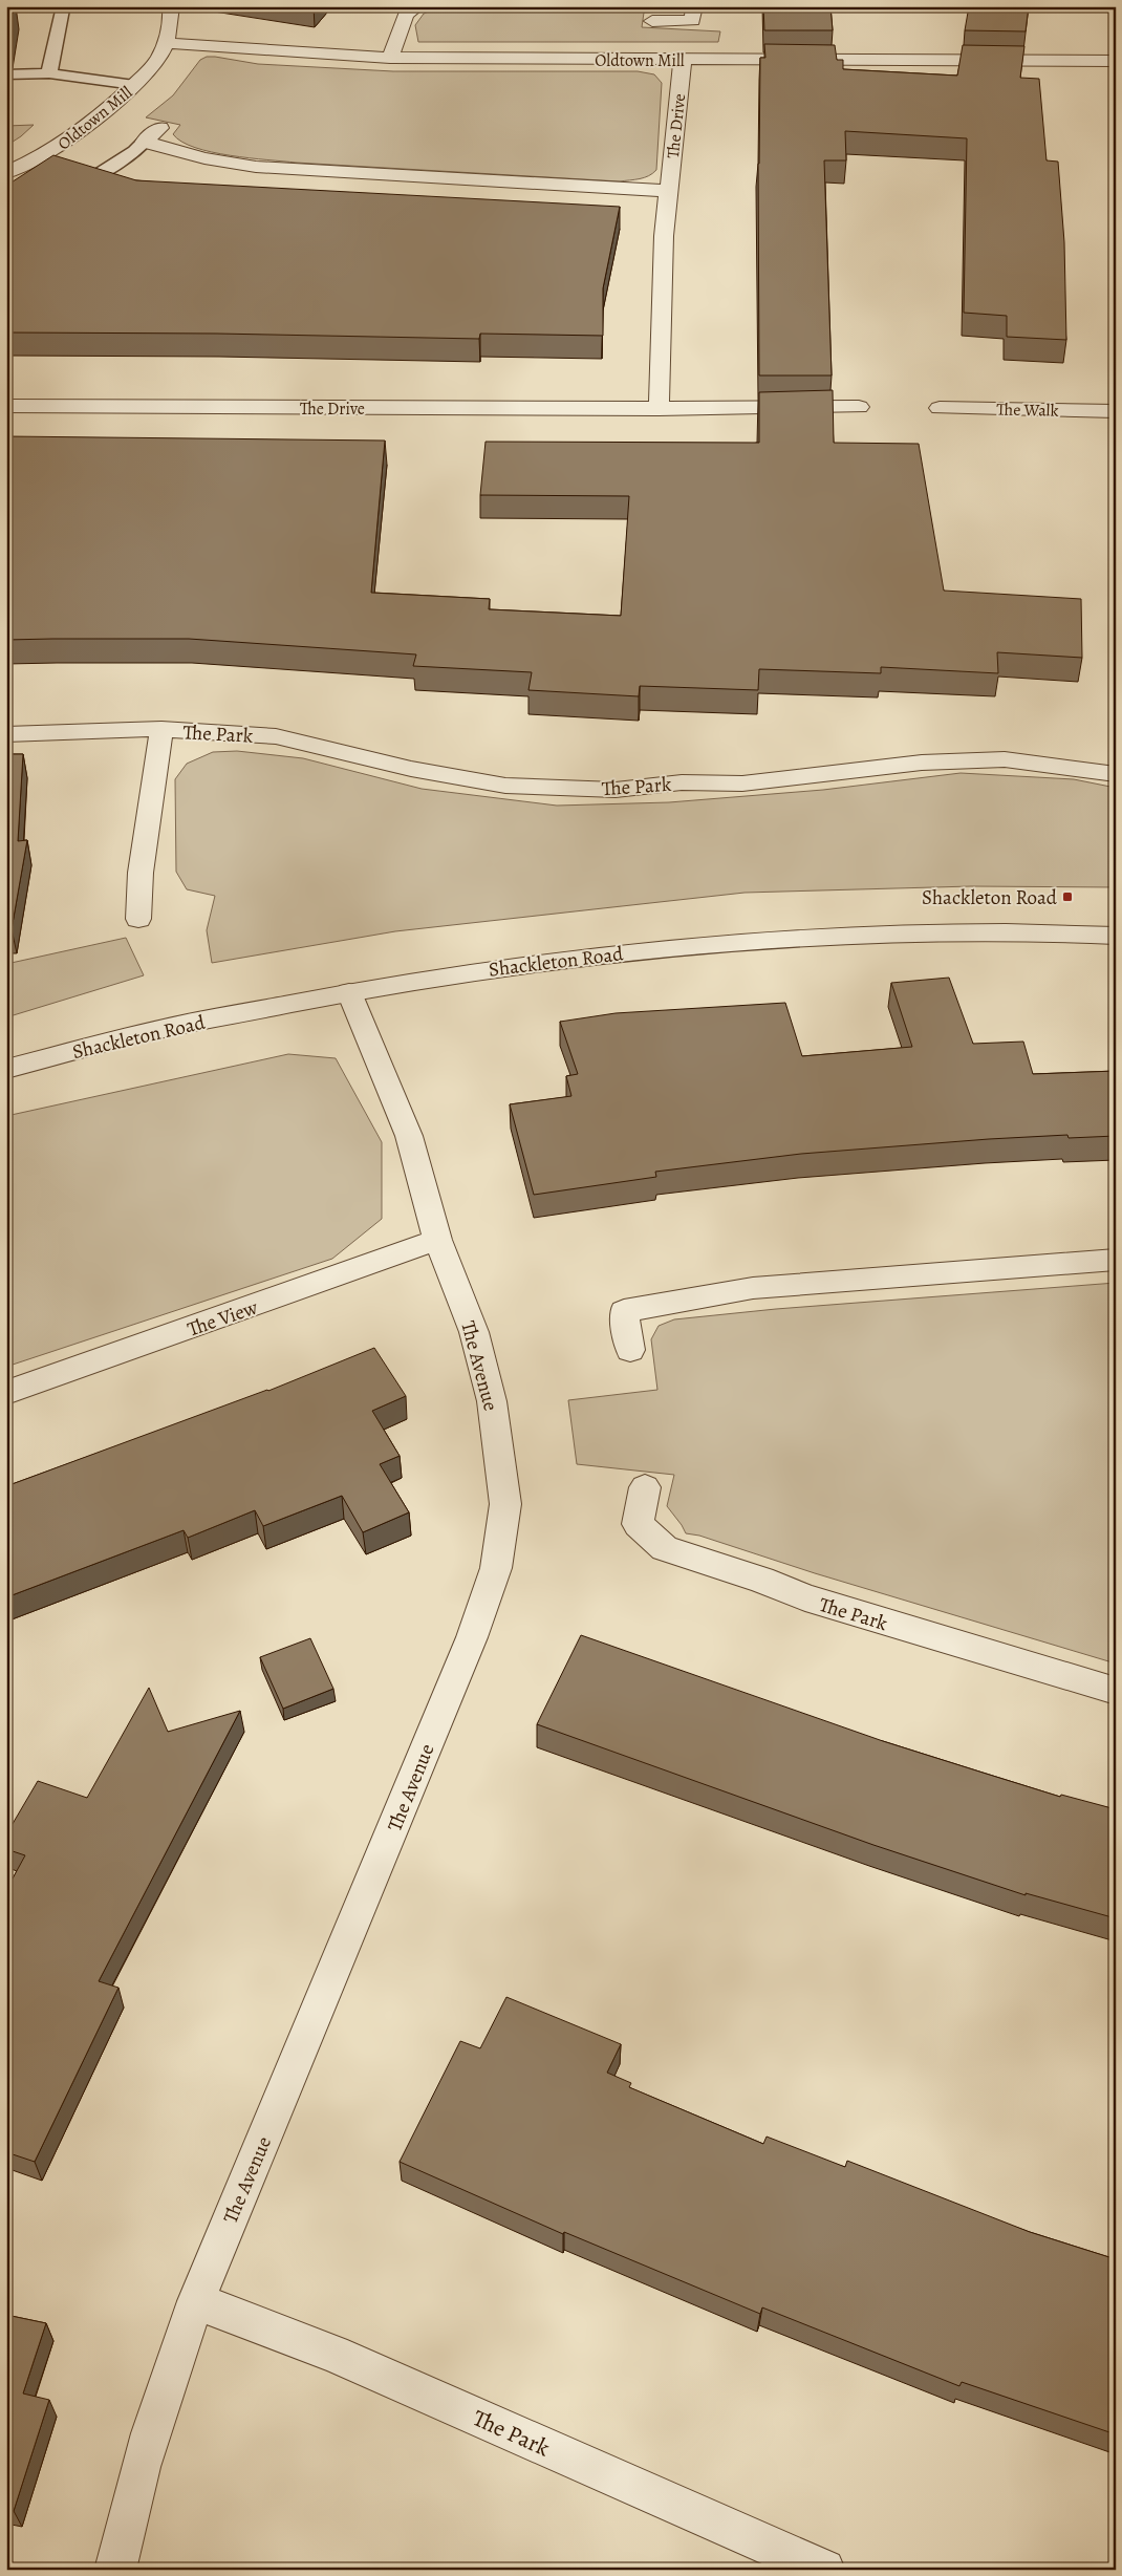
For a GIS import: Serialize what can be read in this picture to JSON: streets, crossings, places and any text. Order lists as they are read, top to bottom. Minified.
{"streets":{"street":["Oldtown Mill","The Drive","The Walk","The Park","Shackleton Road","The View","The Avenue"]},"crossings":[["Oldtown Mill","The Drive"],["The Park","The Avenue"],["Shackleton Road","The Avenue"],["The View","The Avenue"]],"places":{"transit":["Shackleton Road"]}}
